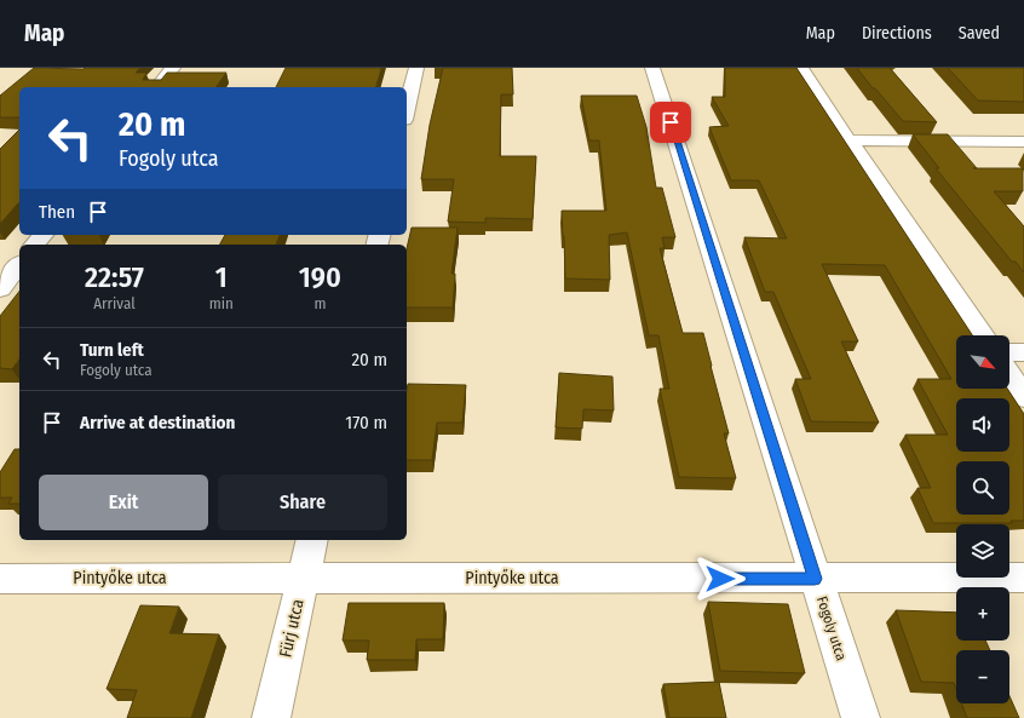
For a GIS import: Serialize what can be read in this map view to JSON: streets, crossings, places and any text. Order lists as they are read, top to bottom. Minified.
{"streets":{"street":["Pintyőke utca","Fürj utca","Fogoly utca"]},"crossings":[["Pintyőke utca","Fürj utca"],["Pintyőke utca","Fogoly utca"]],"north":"bottom right","page":{"header":"Map","nav":["Map","Directions","Saved"],"turn":["20 m","Fogoly utca"],"then":"Then","eta":["22:57","Arrival","1","min","190","m"],"list":[{"name":"Turn left","note":"Fogoly utca","value":"20 m"},{"name":"Arrive at destination","value":"170 m"}],"map_buttons":["+","−"],"buttons":["Exit","Share"]}}
